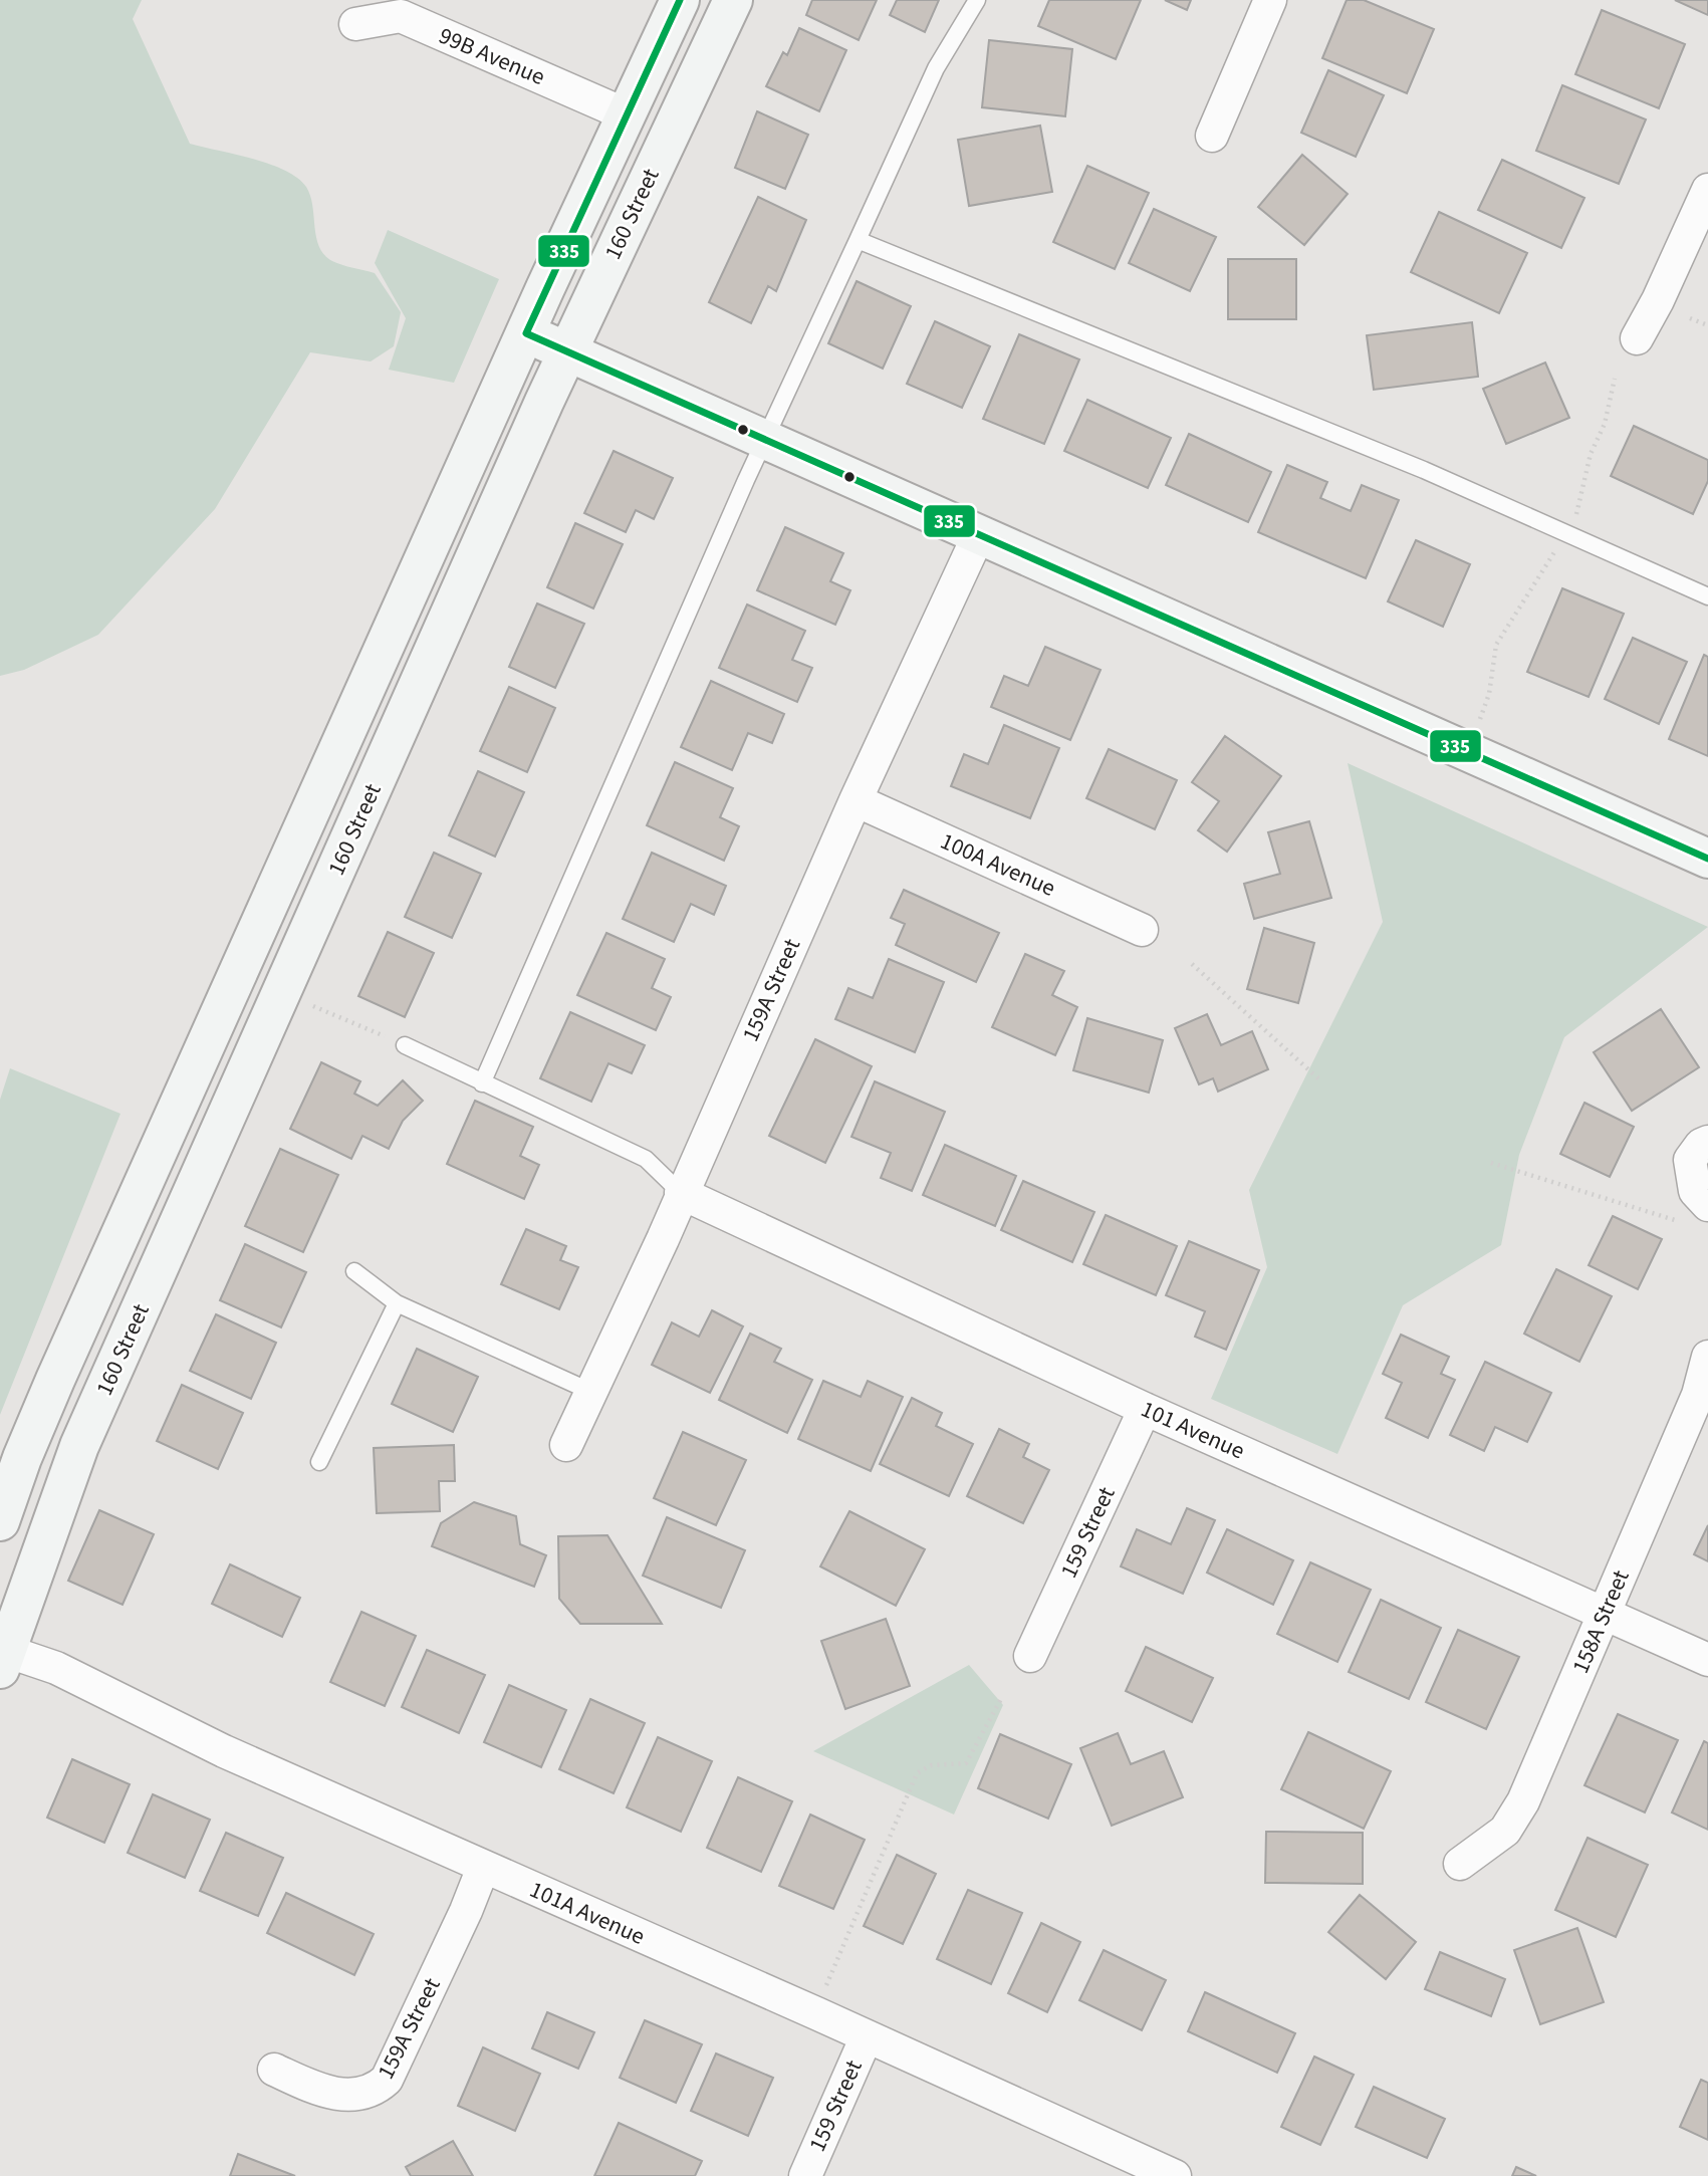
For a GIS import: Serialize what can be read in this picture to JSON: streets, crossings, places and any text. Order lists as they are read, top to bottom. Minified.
{"streets":{"main road":["160 Street"],"street":["99B Avenue","100A Avenue","159A Street","101 Avenue","159 Street","158A Street","101A Avenue"]},"crossings":[["99B Avenue","160 Street"],["160 Street","101A Avenue"],["100A Avenue","159A Street"],["159A Street","101 Avenue"],["159A Street","101A Avenue"],["101 Avenue","159 Street"],["101 Avenue","158A Street"],["159 Street","101A Avenue"]],"lines":["transit line 335"]}
